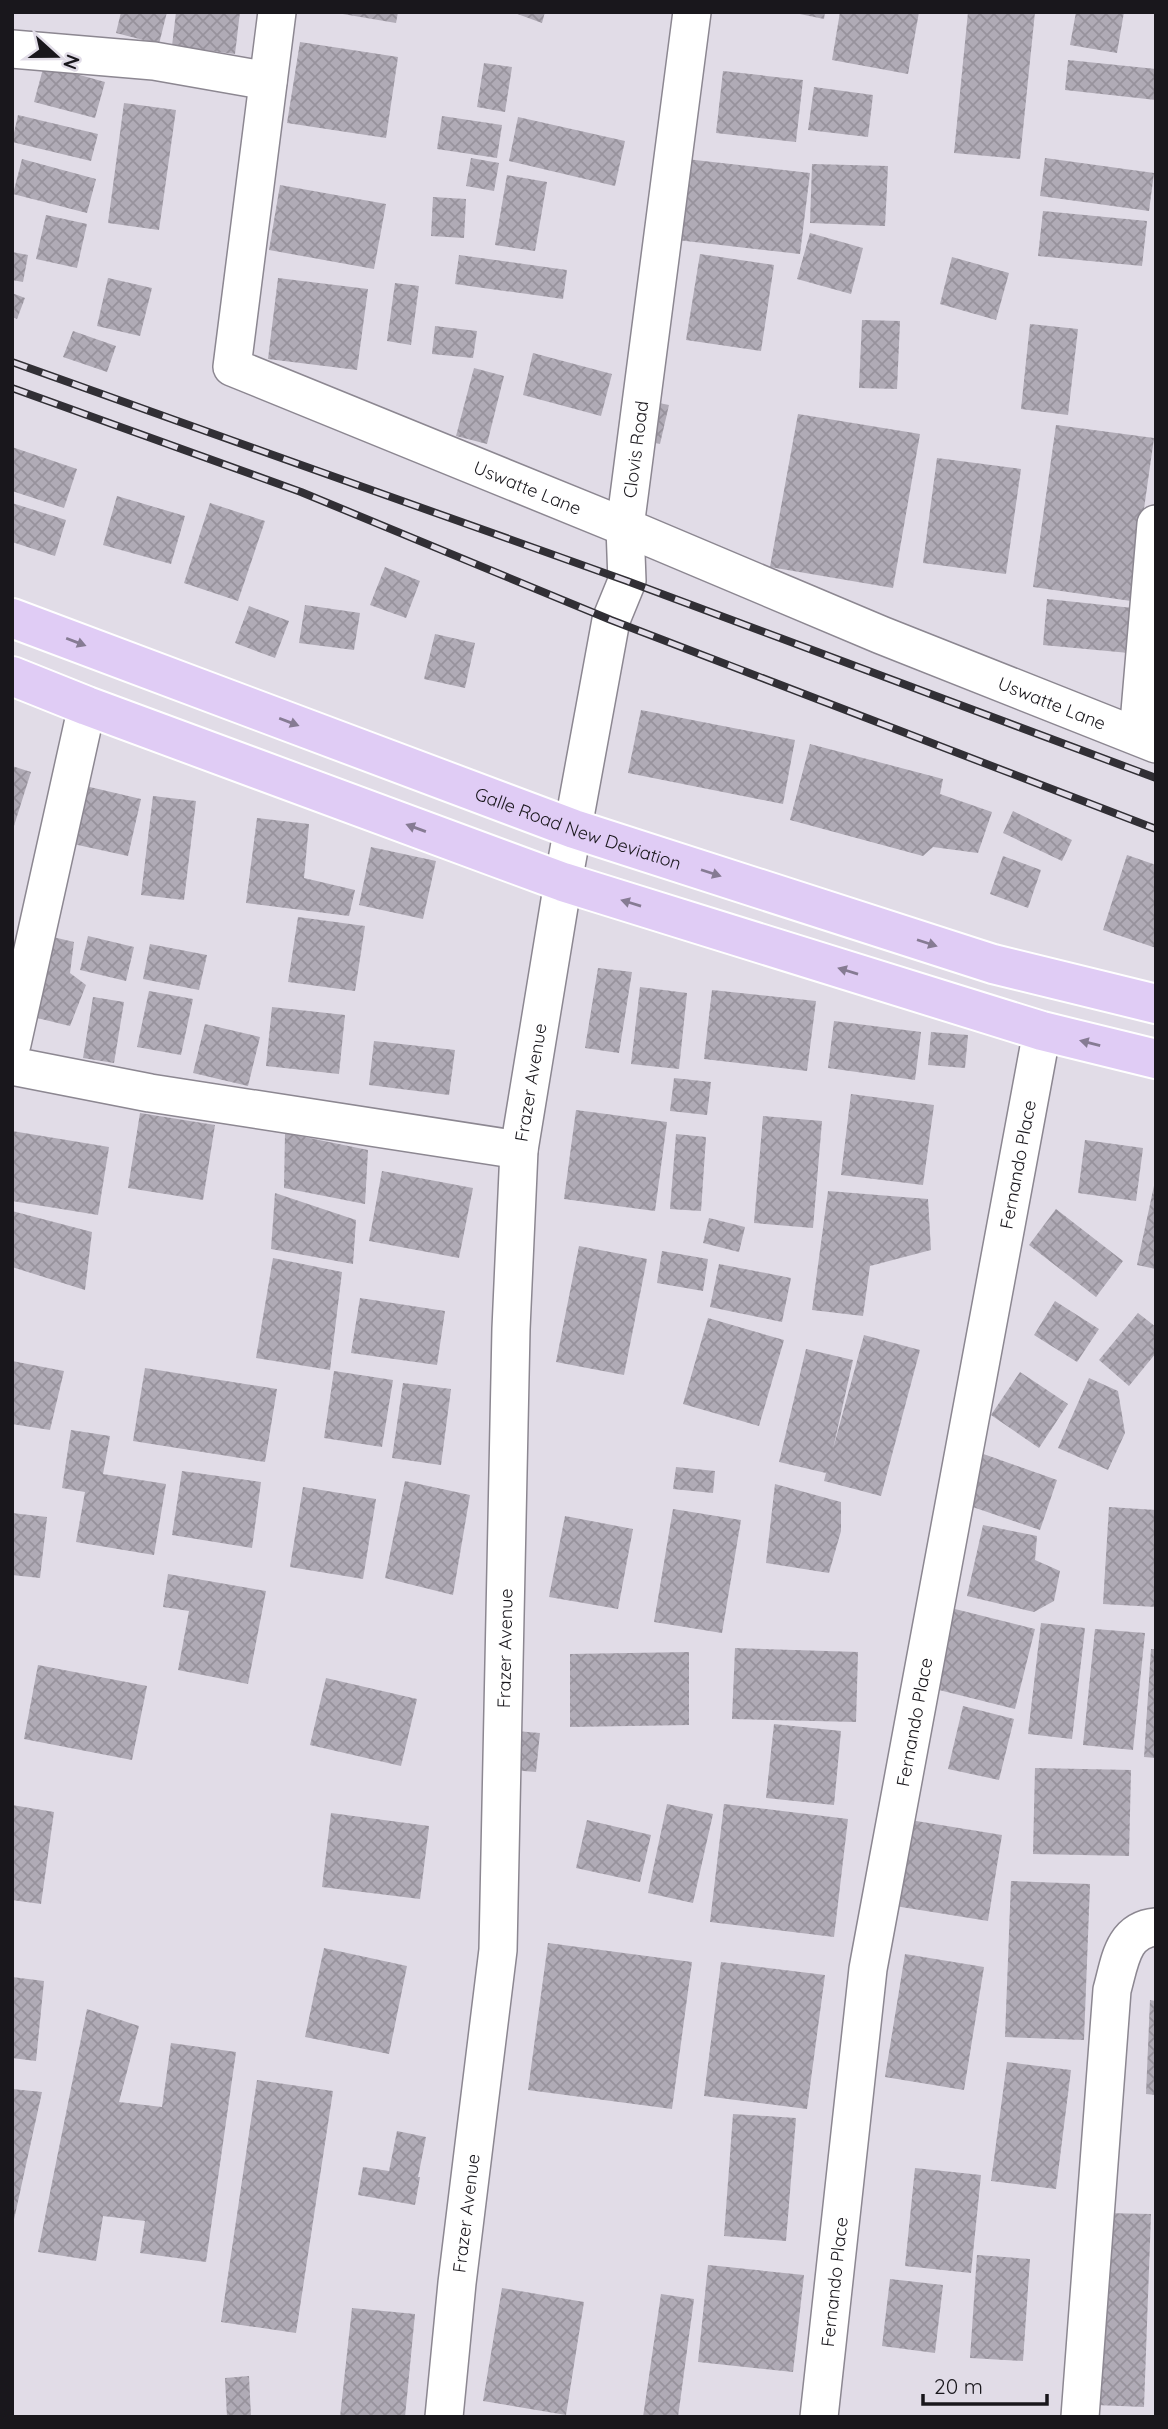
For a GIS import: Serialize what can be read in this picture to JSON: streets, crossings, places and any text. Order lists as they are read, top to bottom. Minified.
{"streets":{"main road":["Galle Road New Deviation"],"street":["Clovis Road","Uswatte Lane","Frazer Avenue","Fernando Place"]},"crossings":[["Clovis Road","Uswatte Lane"],["Clovis Road","Galle Road New Deviation"],["Clovis Road","Frazer Avenue"]],"scale_bar":"20 m","north":"right"}
